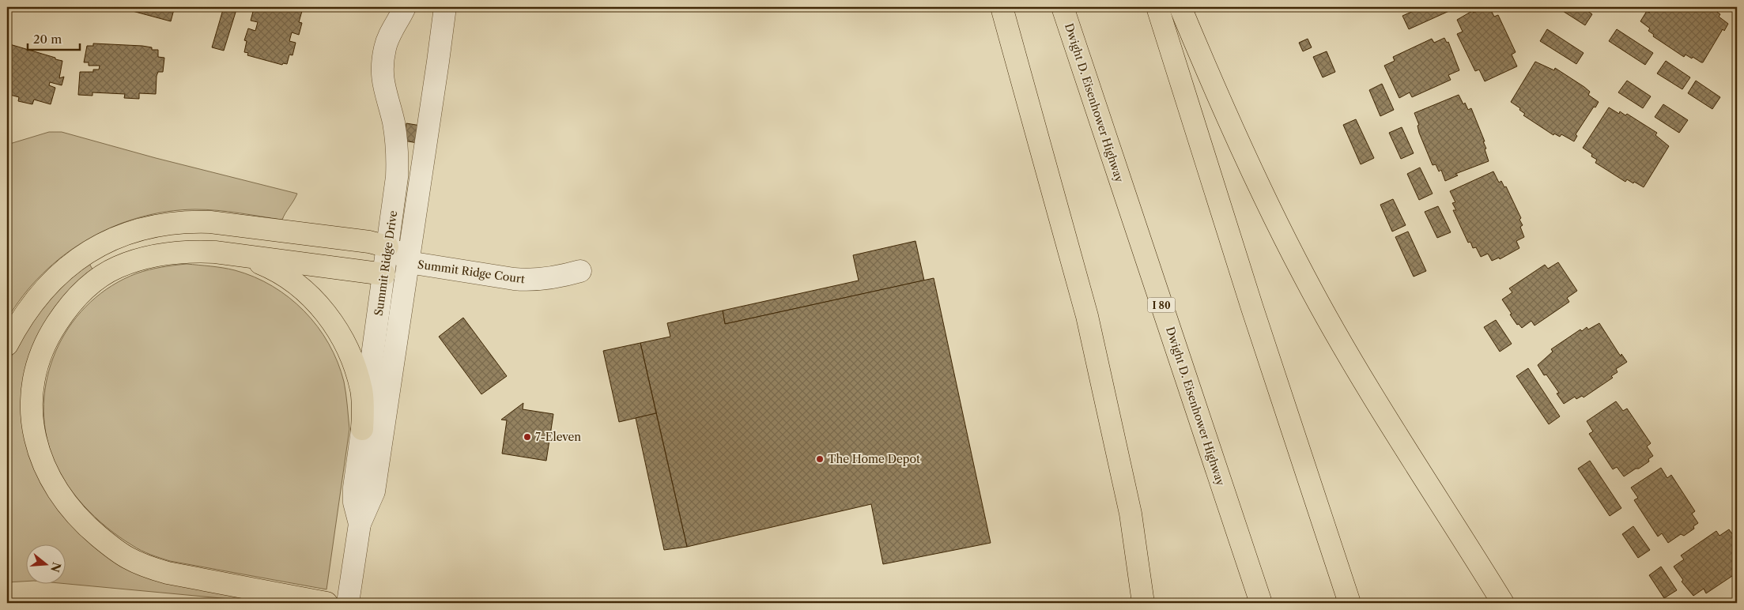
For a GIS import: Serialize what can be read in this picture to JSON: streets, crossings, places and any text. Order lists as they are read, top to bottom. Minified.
{"streets":{"main road":["Dwight D. Eisenhower Highway","I 80"],"street":["Summit Ridge Drive","Summit Ridge Court"]},"crossings":[["Summit Ridge Drive","Summit Ridge Court"]],"places":["7-Eleven","The Home Depot"],"scale_bar":"20 m","north":"right"}
